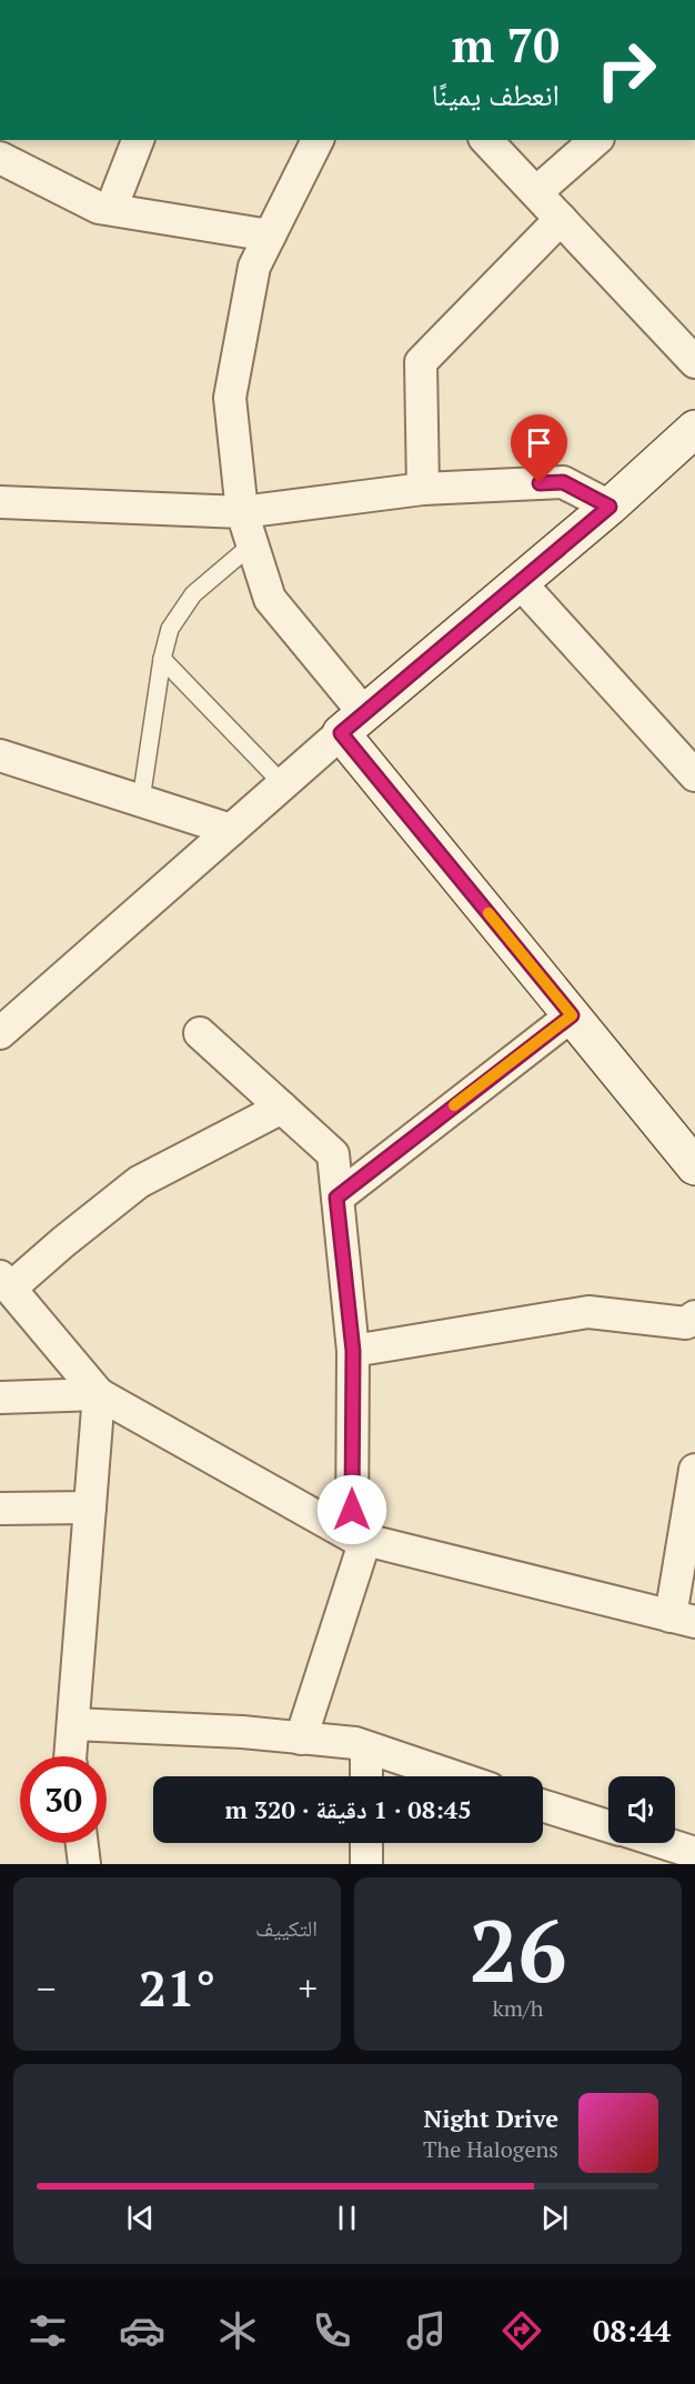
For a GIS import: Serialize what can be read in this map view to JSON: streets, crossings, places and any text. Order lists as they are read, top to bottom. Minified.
{"page":{"turn":["70 m","انعطف يمينًا"],"limit":"30","trip":"08:45 · 1 دقيقة · 320 m","tile":[["26","km/h"],"التكييف"],"heat":["−","21°","+"],"song":["Night Drive","The Halogens"],"tabs":"08:44"}}
